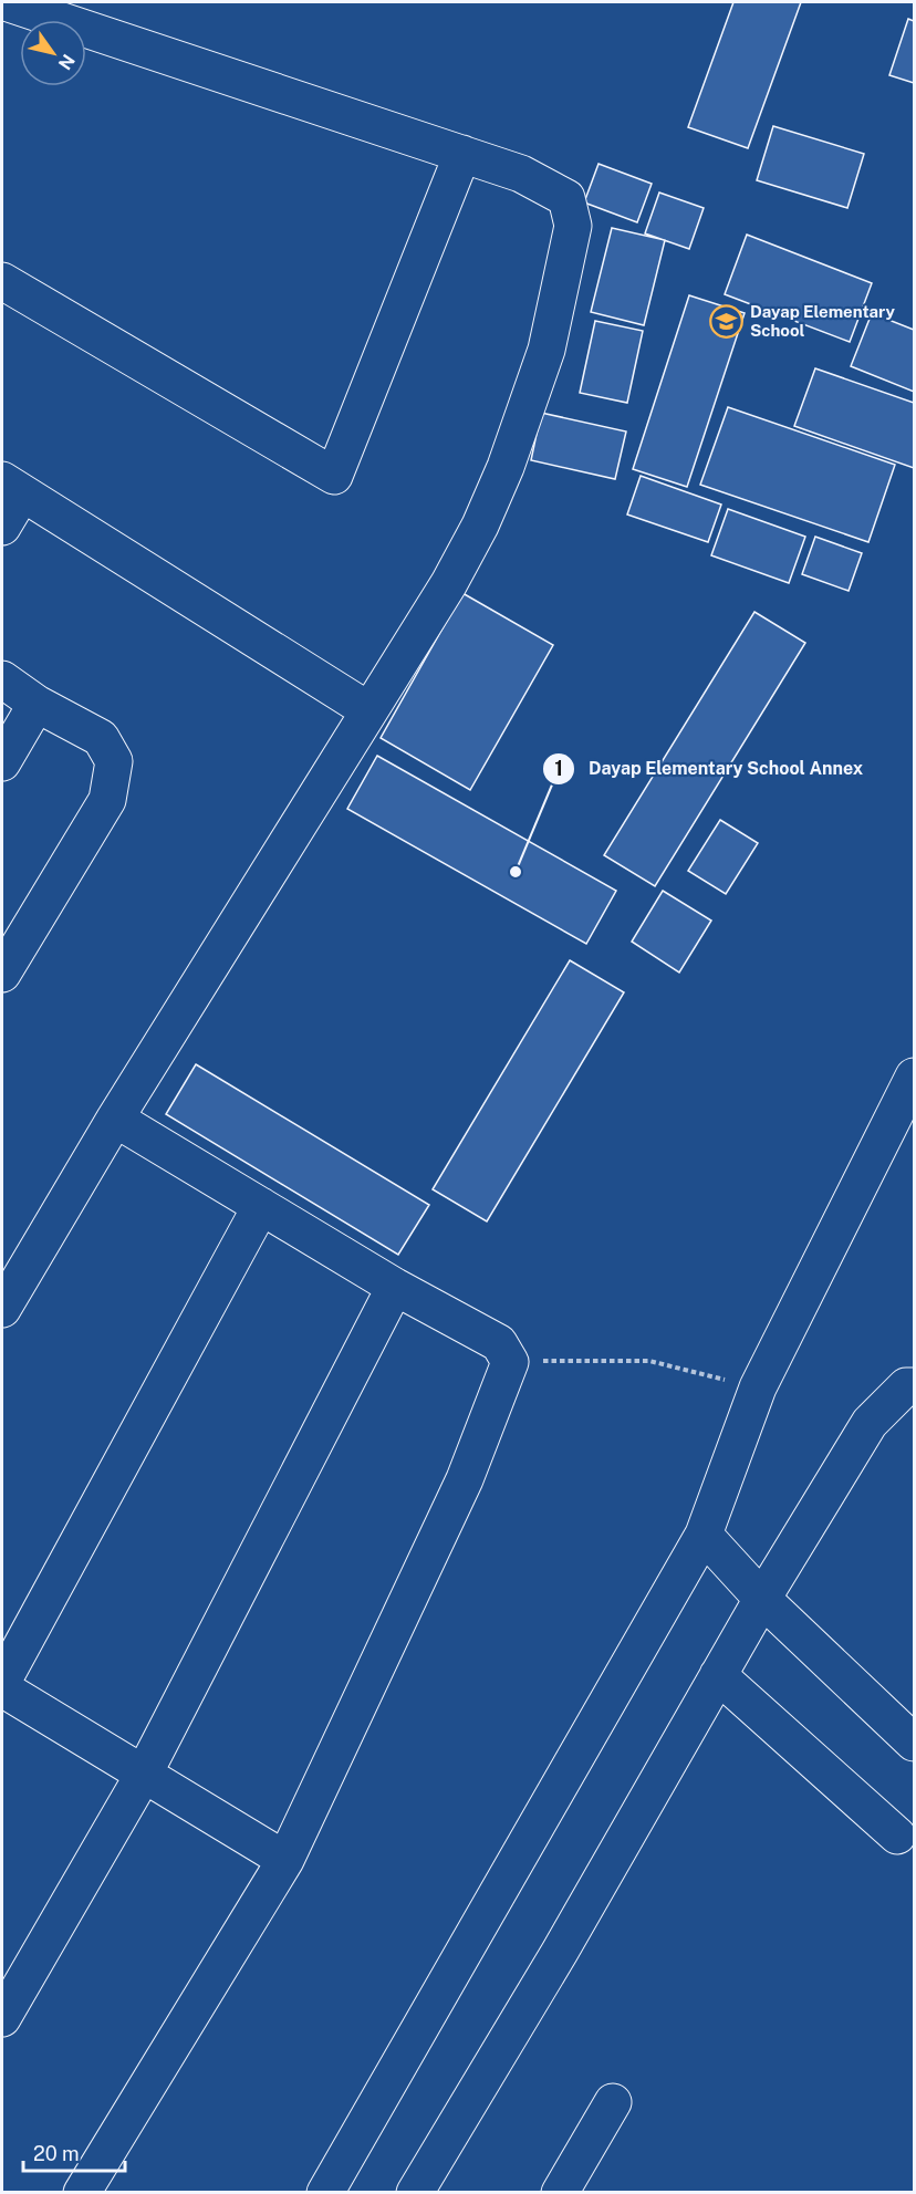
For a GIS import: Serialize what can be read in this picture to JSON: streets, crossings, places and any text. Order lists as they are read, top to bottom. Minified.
{"places":{"school or university":["Dayap Elementary School"],"other":["Dayap Elementary School Annex"]},"scale_bar":"20 m","north":"bottom right"}
